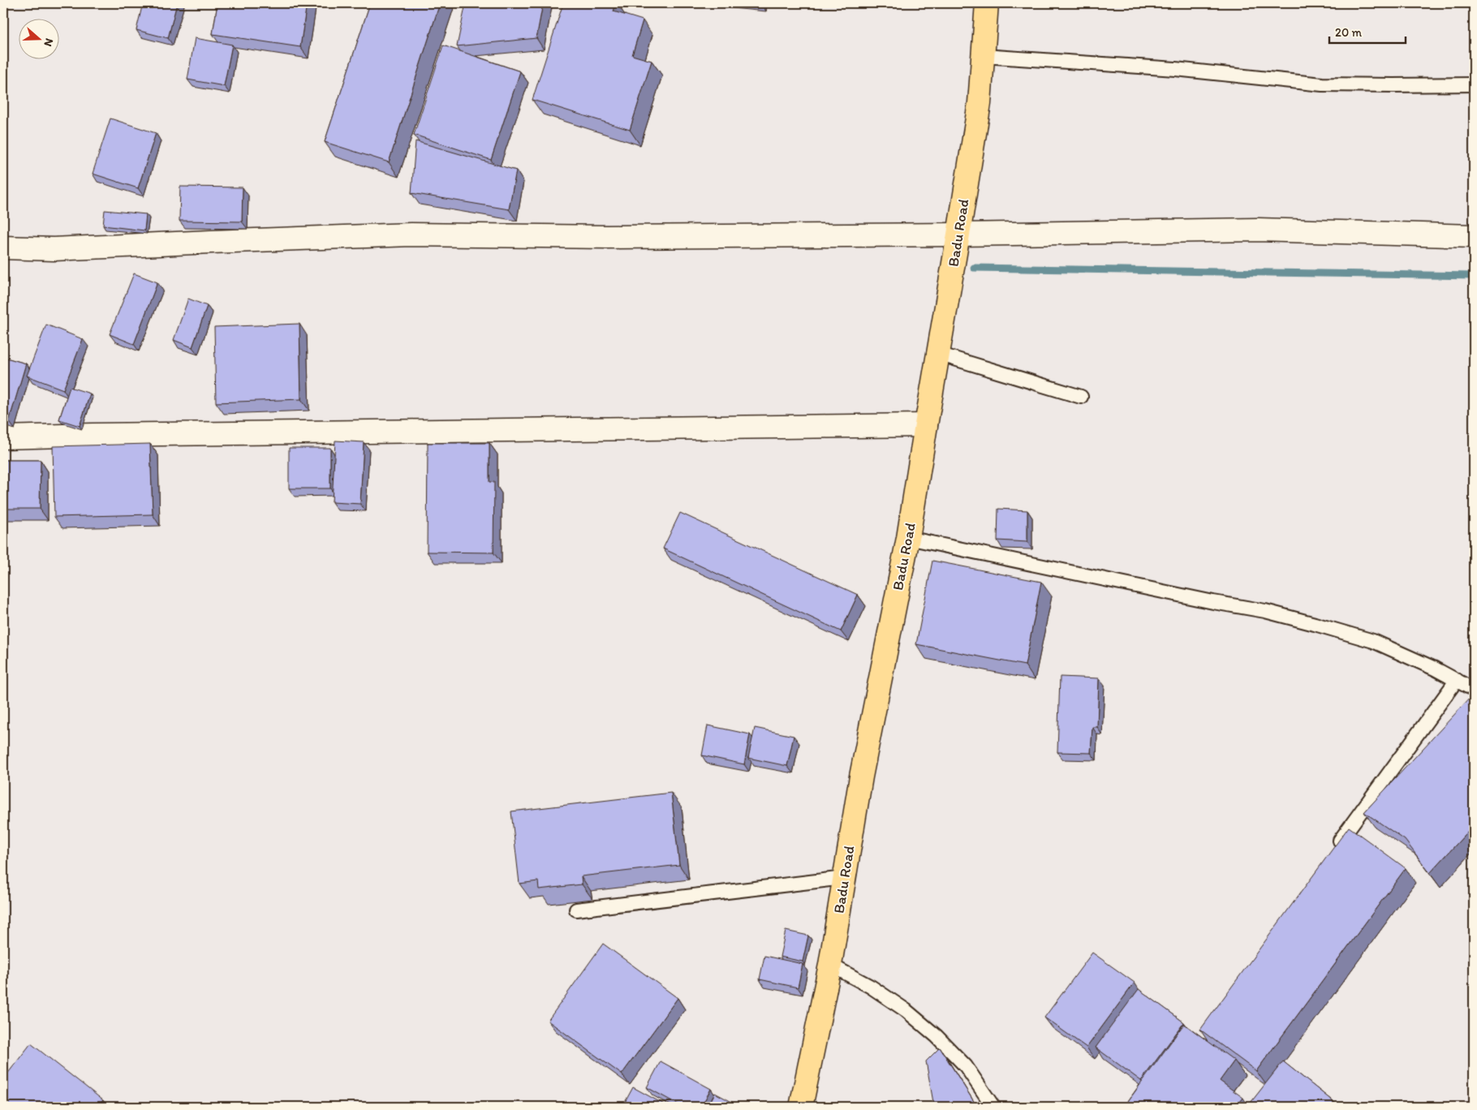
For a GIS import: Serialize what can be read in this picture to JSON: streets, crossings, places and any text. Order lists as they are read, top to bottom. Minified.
{"streets":{"main road":["Badu Road"]},"scale_bar":"20 m","north":"right"}
